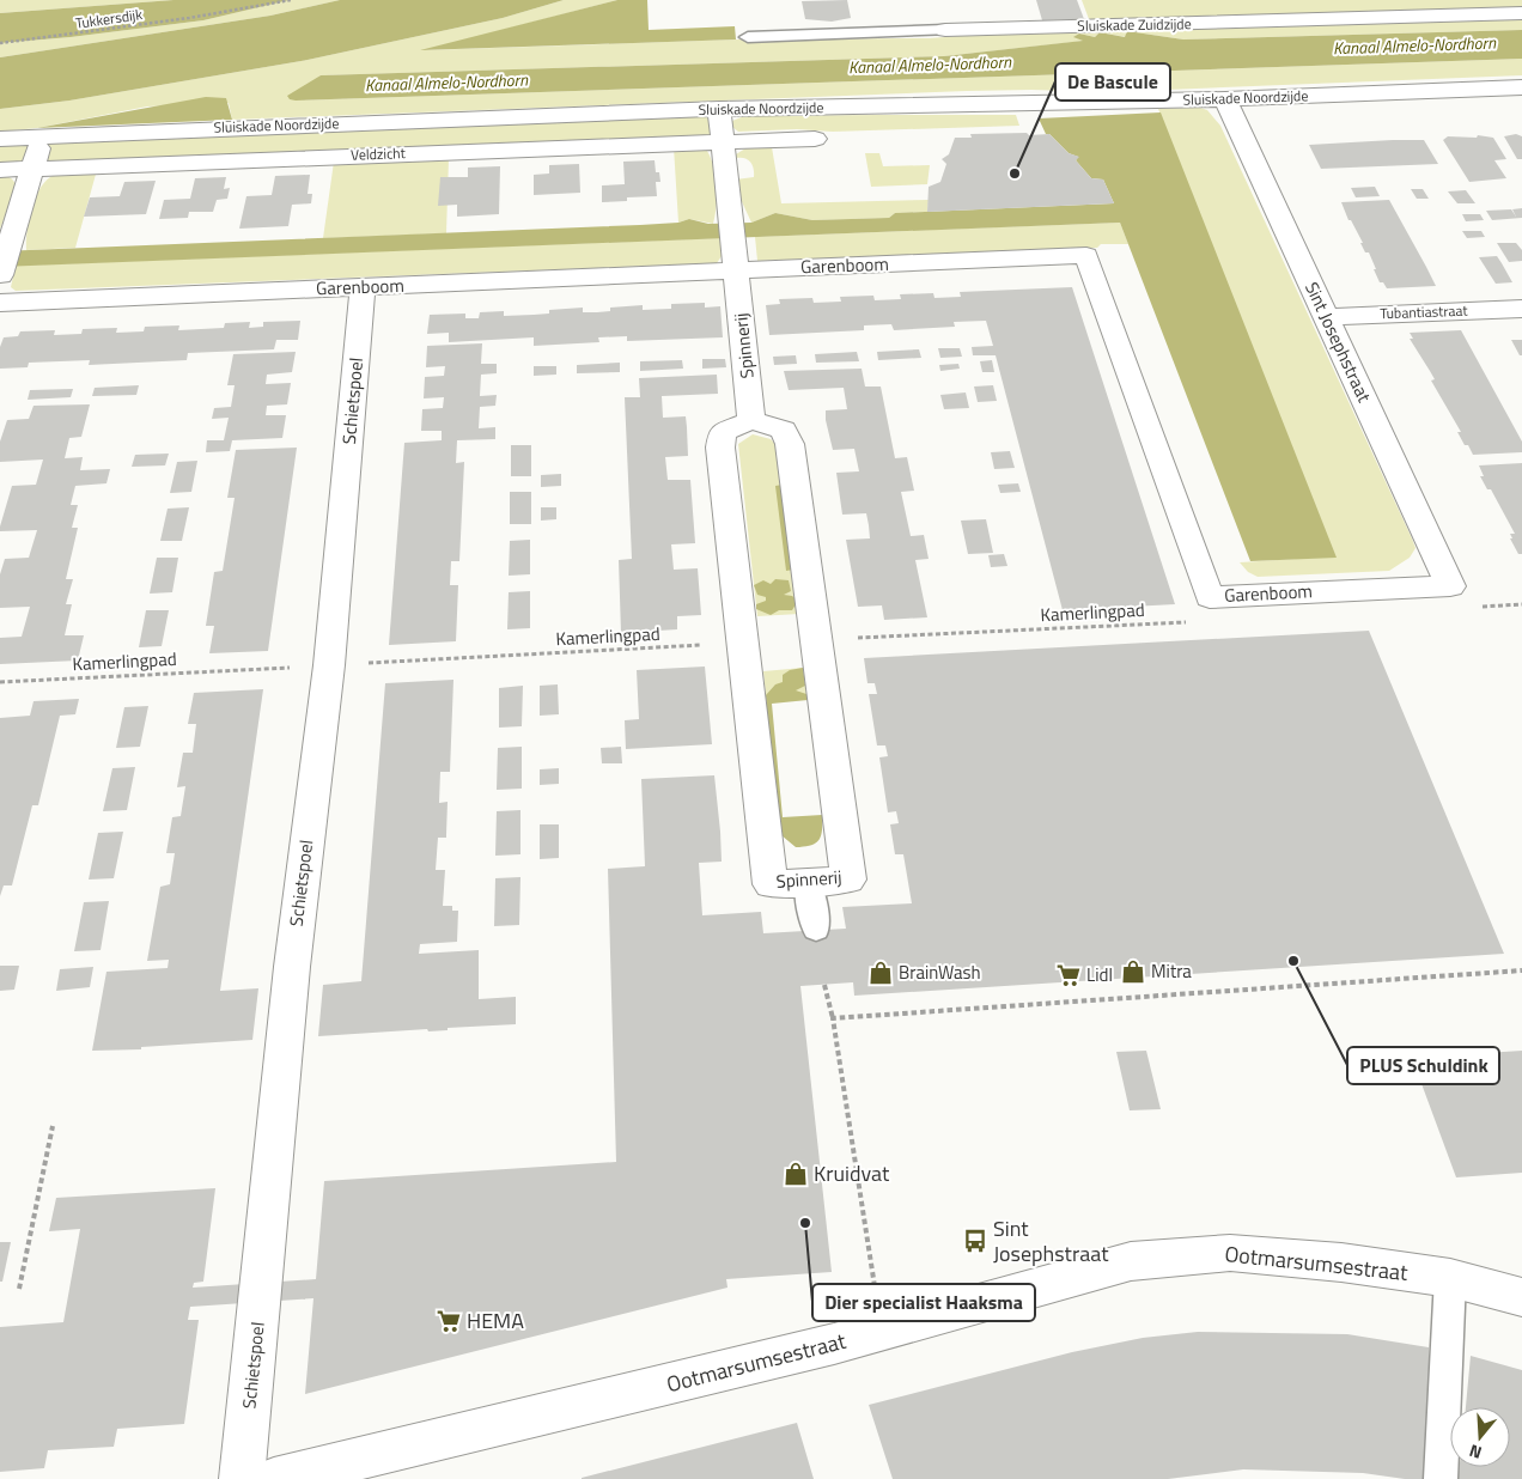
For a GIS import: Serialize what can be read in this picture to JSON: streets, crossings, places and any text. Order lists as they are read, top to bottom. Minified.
{"streets":{"street":["Sluiskade Zuidzijde","Sluiskade Noordzijde","Veldzicht","Garenboom","Tubantiastraat","Sint Josephstraat","Spinnerij","Schietspoel","Ootmarsumsestraat"],"path":["Tukkersdijk","Kamerlingpad"]},"crossings":[["Sluiskade Noordzijde","Sint Josephstraat"],["Garenboom","Sint Josephstraat"],["Garenboom","Spinnerij"],["Garenboom","Schietspoel"],["Tubantiastraat","Sint Josephstraat"],["Spinnerij","Kamerlingpad"],["Schietspoel","Kamerlingpad"]],"water":["Kanaal Almelo-Nordhorn"],"places":{"other":["De Bascule","PLUS Schuldink","Dier specialist Haaksma"],"shop":["Mitra","BrainWash","Kruidvat"],"supermarket":["Lidl","HEMA"],"bus stop":["Sint Josephstraat"]},"north":"bottom"}
